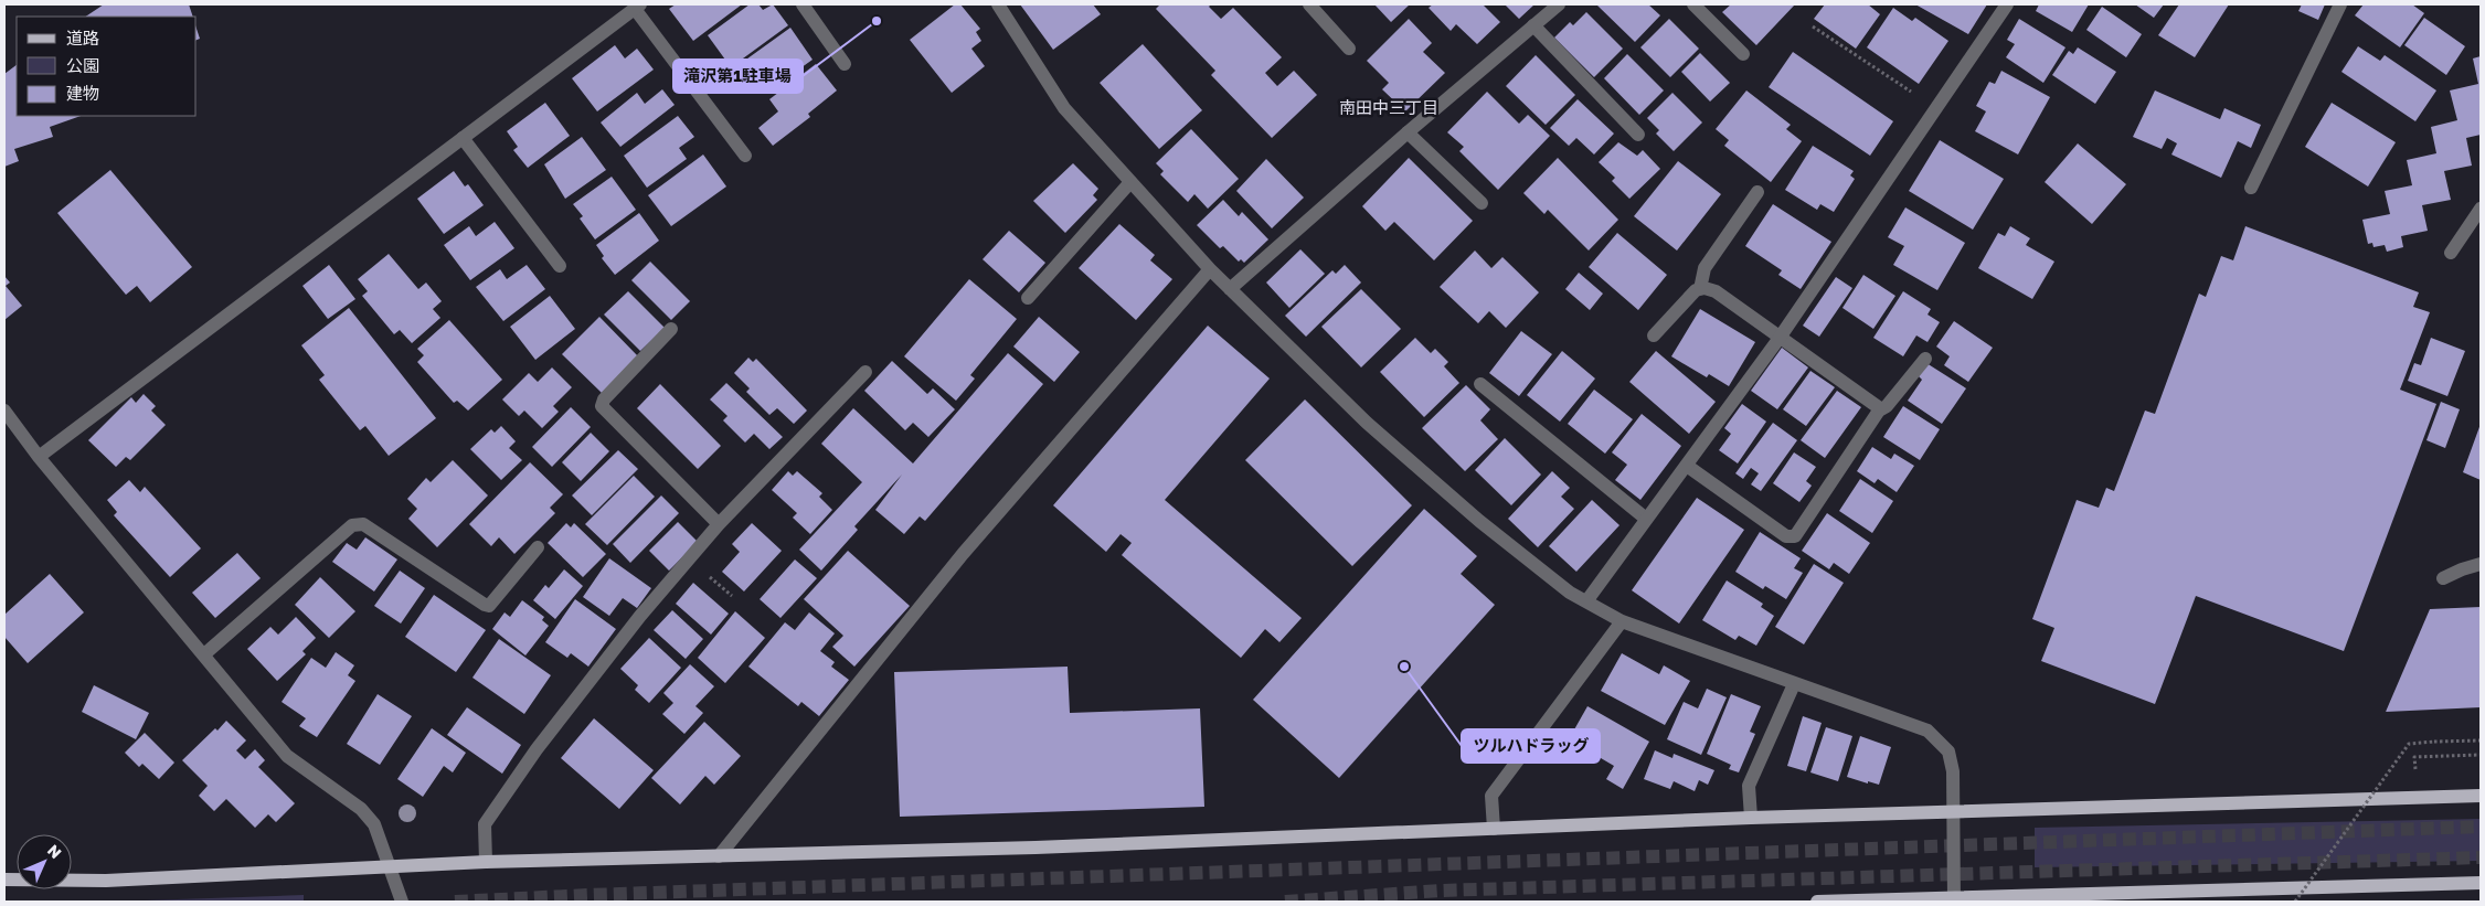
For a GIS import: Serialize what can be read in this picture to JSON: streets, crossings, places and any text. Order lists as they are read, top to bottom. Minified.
{"districts":["南田中三丁目"],"places":["滝沢第1駐車場","ツルハドラッグ"],"legend":["道路","公園","建物"],"north":"top right"}
